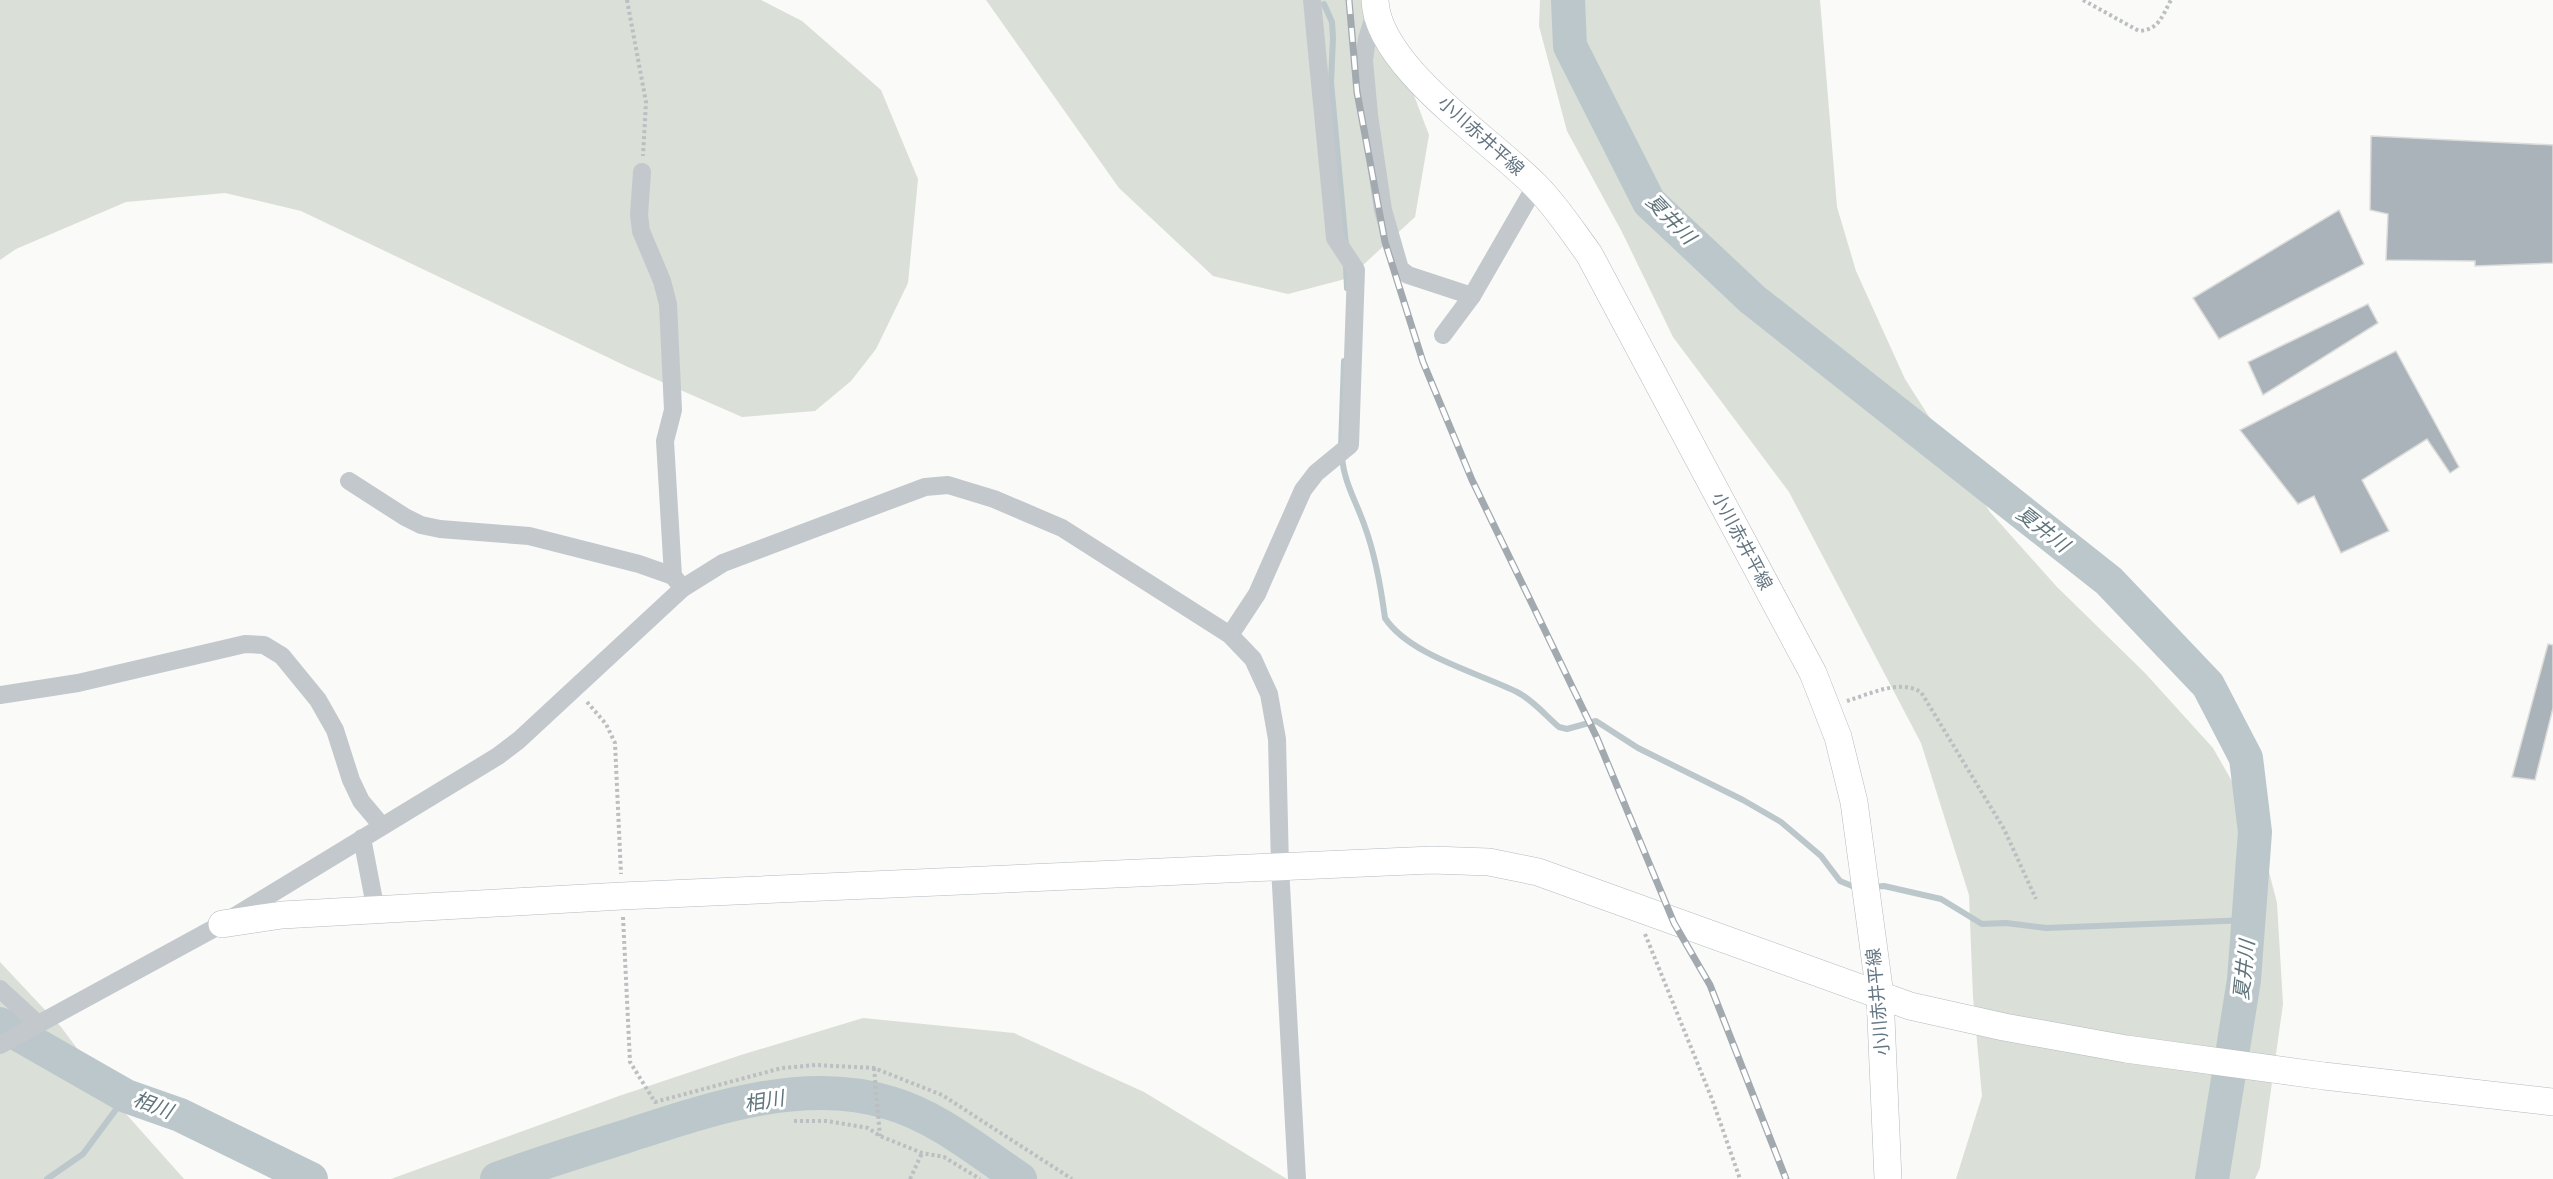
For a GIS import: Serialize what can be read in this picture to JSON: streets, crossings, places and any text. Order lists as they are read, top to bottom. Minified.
{"streets":{"street":["小川赤井平線"]},"water":["夏井川","相川"]}
